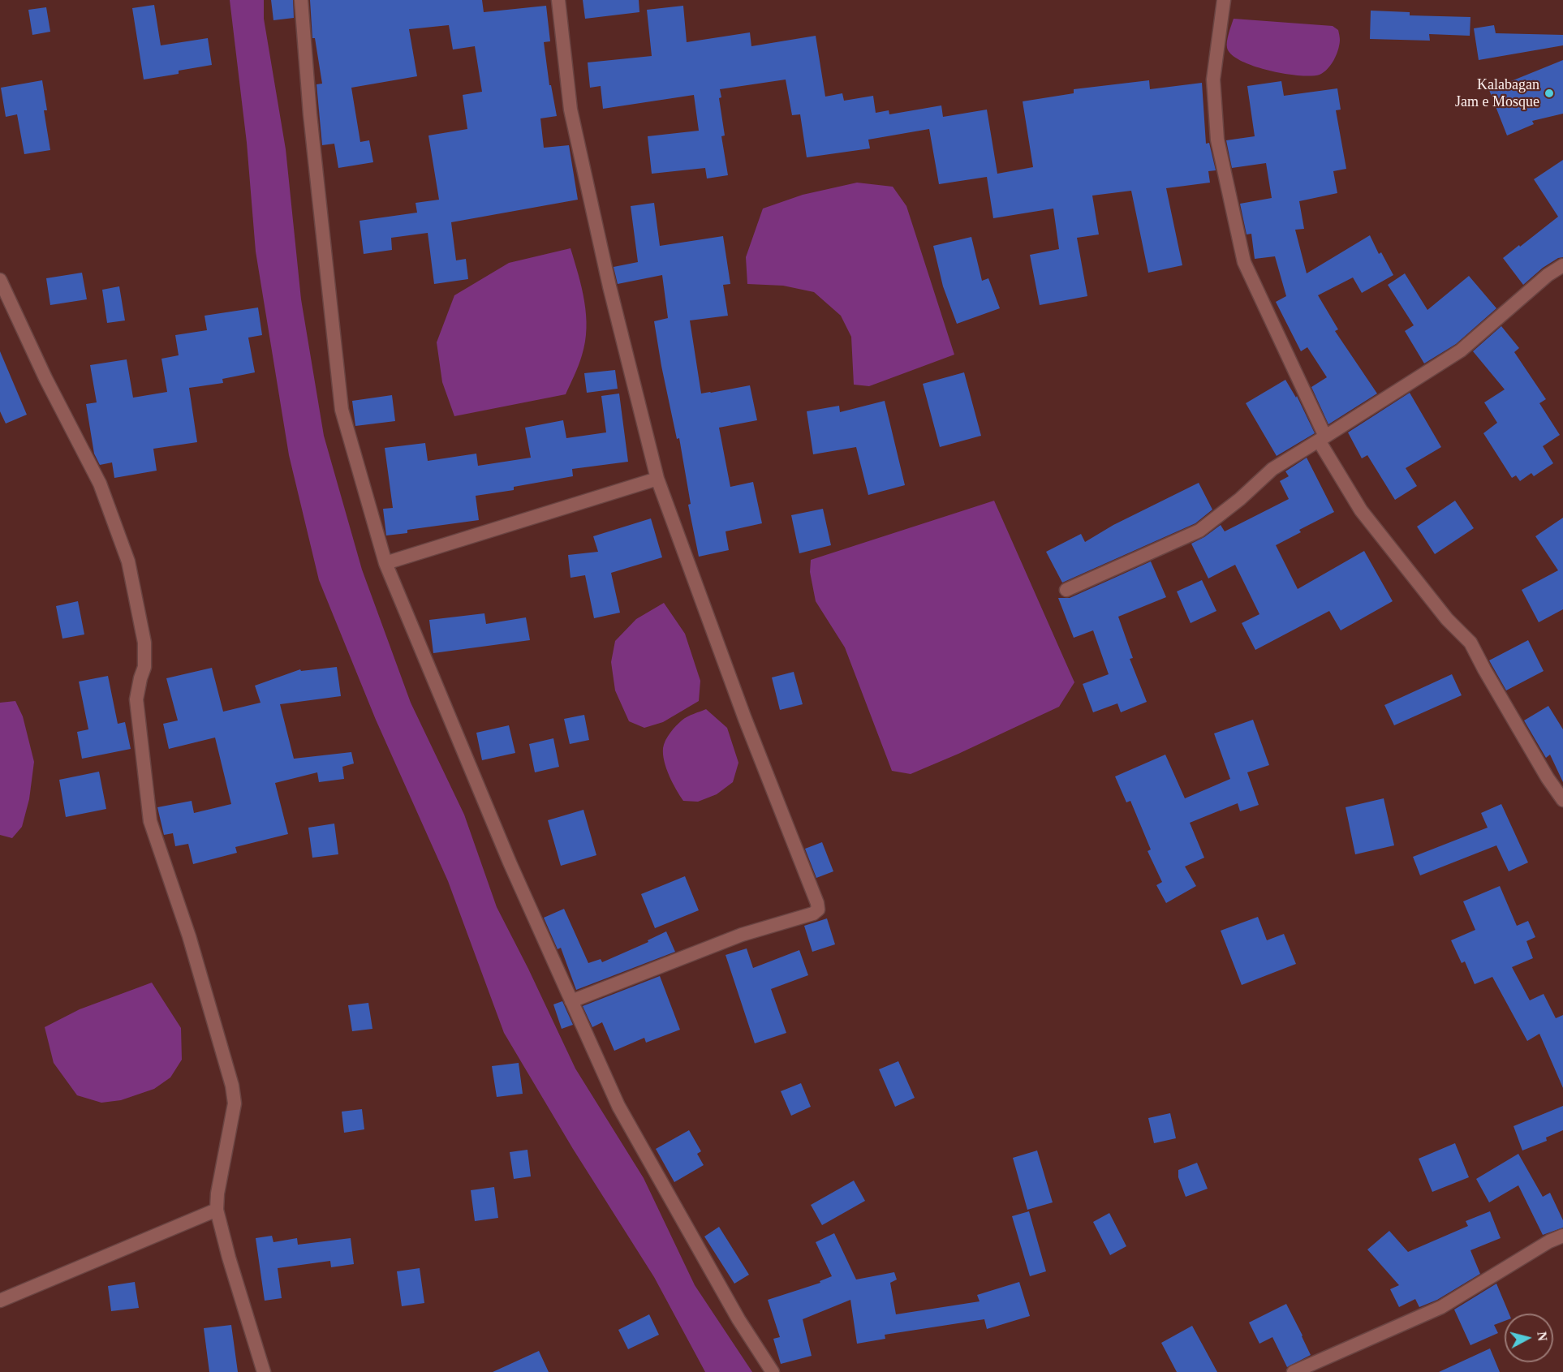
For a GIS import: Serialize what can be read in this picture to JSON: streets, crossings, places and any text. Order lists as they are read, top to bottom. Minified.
{"places":["Kalabagan Jam e Mosque"],"north":"right"}
